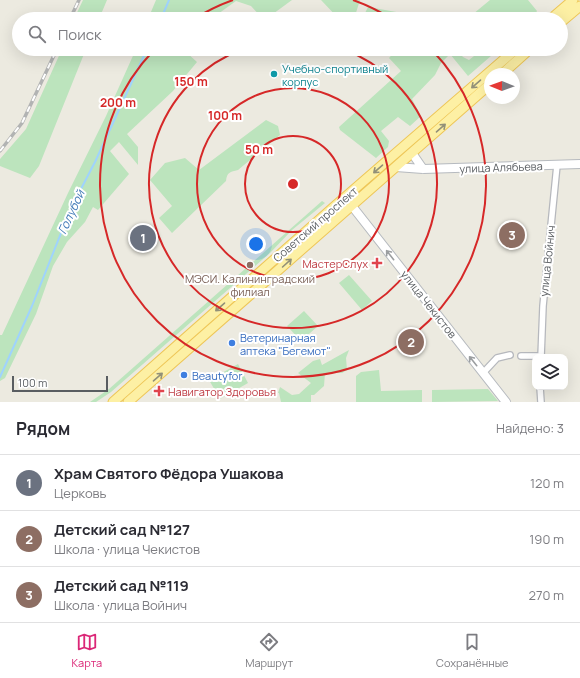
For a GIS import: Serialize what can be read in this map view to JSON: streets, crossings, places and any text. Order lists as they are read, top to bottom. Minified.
{"streets":{"main road":["Советский проспект"],"street":["улица Алябьева","улица Войнич","улица Чекистов"]},"crossings":[["улица Алябьева","Советский проспект"],["улица Алябьева","улица Войнич"],["Советский проспект","улица Чекистов"]],"one_way":["улица Чекистов"],"water":["Голубой"],"places":{"other":["Учебно-спортивный корпус","МЭСИ. Калининградский филиал","Ветеринарная аптека \"Бегемот\"","Beautyfor"],"health":["МастерСлух","Навигатор Здоровья"]},"scale_bar":"100 m","north":"left","page":{"search":"Поиск","pins":["3","1","2"],"scale":"100 m","heading":["Рядом","Найдено: 3"],"list":[{"mark":"1","name":"Храм Святого Фёдора Ушакова","note":"Церковь","value":"120 m"},{"mark":"2","name":"Детский сад №127","note":"Школа · улица Чекистов","value":"190 m"},{"mark":"3","name":"Детский сад №119","note":"Школа · улица Войнич","value":"270 m"}],"nav":["Карта","Маршрут","Сохранённые"]},"rings":["150 m","200 m","100 m","50 m"]}
